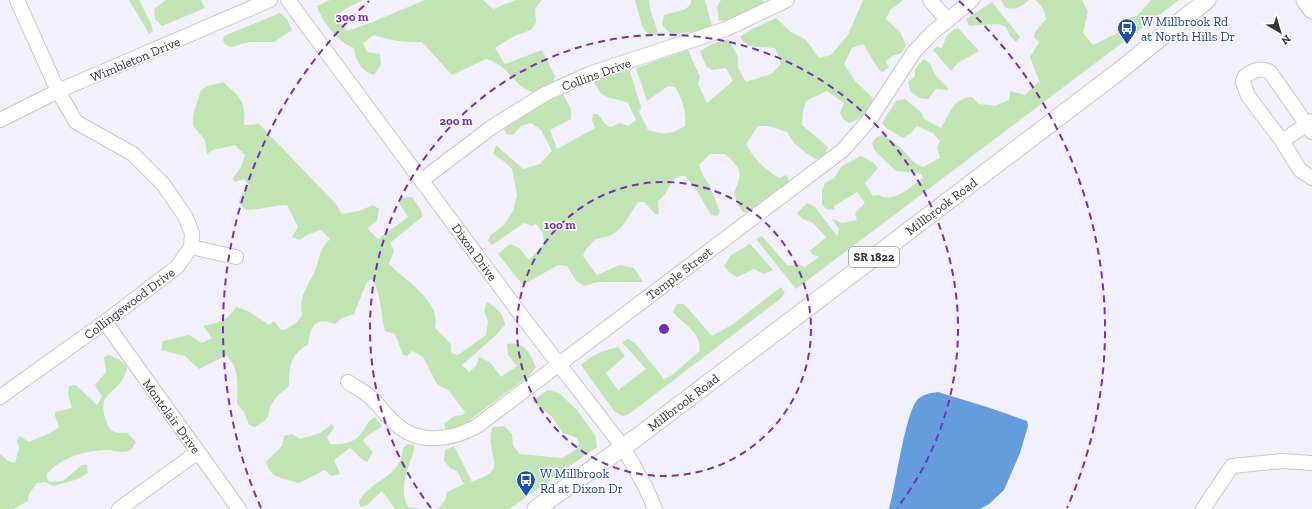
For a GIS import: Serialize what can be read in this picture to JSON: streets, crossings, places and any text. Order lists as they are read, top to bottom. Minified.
{"streets":{"main road":["Millbrook Road","SR 1822"],"street":["Wimbleton Drive","Collins Drive","Dixon Drive","Temple Street","Collingswood Drive","Montclair Drive"]},"crossings":[["Collins Drive","Dixon Drive"],["Millbrook Road","Dixon Drive"],["Dixon Drive","Temple Street"],["Collingswood Drive","Montclair Drive"]],"places":{"bus stop":["W Millbrook Rd at North Hills Dr","W Millbrook Rd at Dixon Dr"]},"north":"bottom right","rings":["300 m","200 m","100 m"]}
